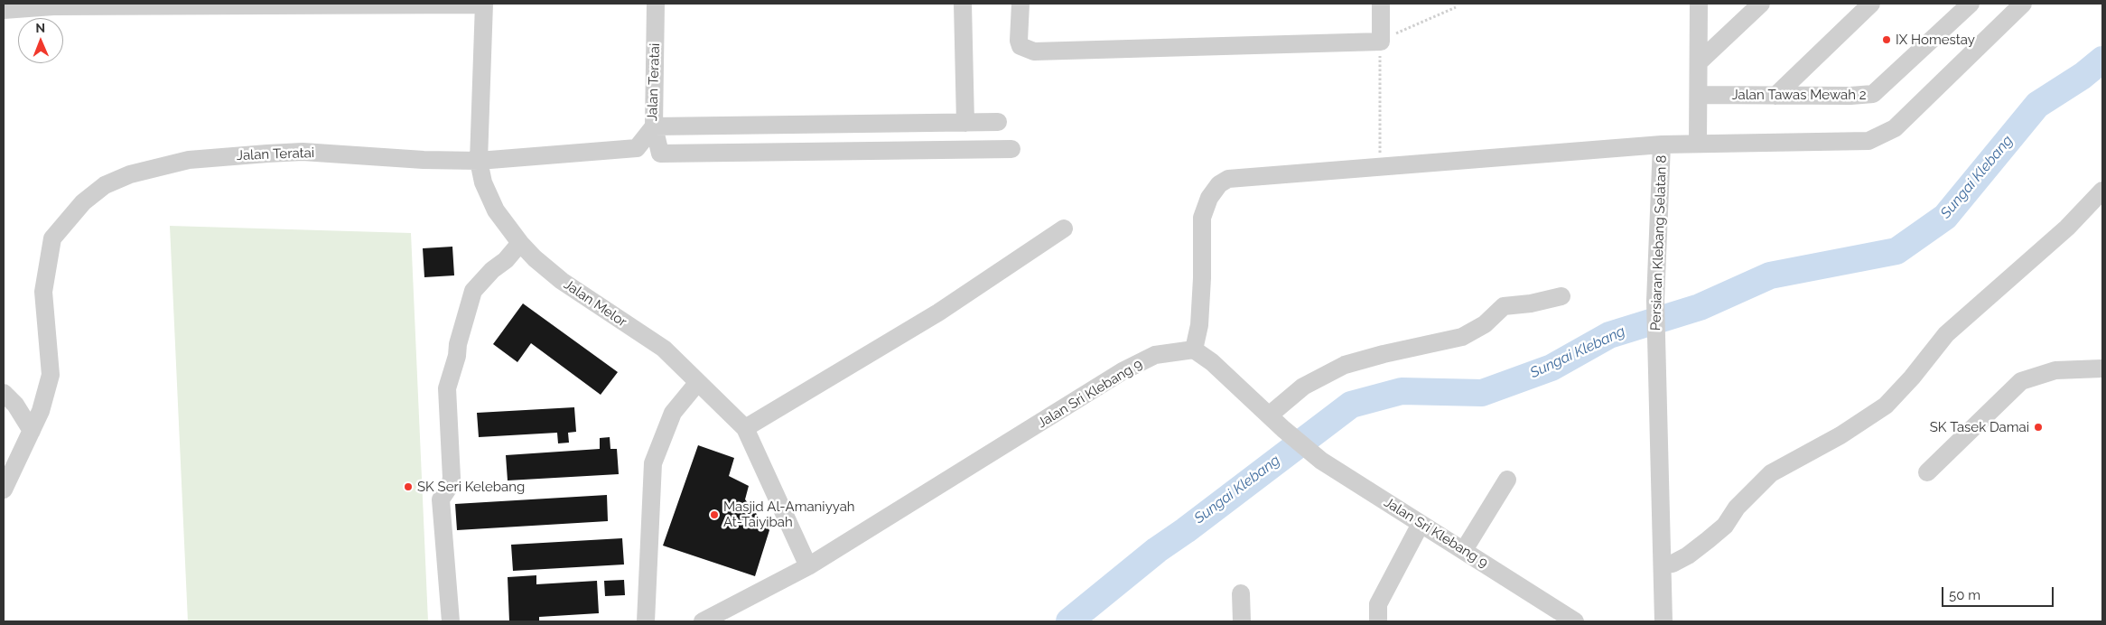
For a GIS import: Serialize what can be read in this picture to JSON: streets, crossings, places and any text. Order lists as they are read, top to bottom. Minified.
{"streets":{"street":["Jalan Teratai","Jalan Tawas Mewah 2","Persiaran Klebang Selatan 8","Jalan Melor","Jalan Sri Klebang 9"]},"crossings":[["Jalan Teratai","Jalan Melor"],["Jalan Melor","Jalan Sri Klebang 9"]],"water":["Sungai Klebang"],"places":["IX Homestay","SK Tasek Damai","SK Seri Kelebang","Masjid Al-Amaniyyah At-Taiyibah"],"scale_bar":"50 m","north":"top"}
